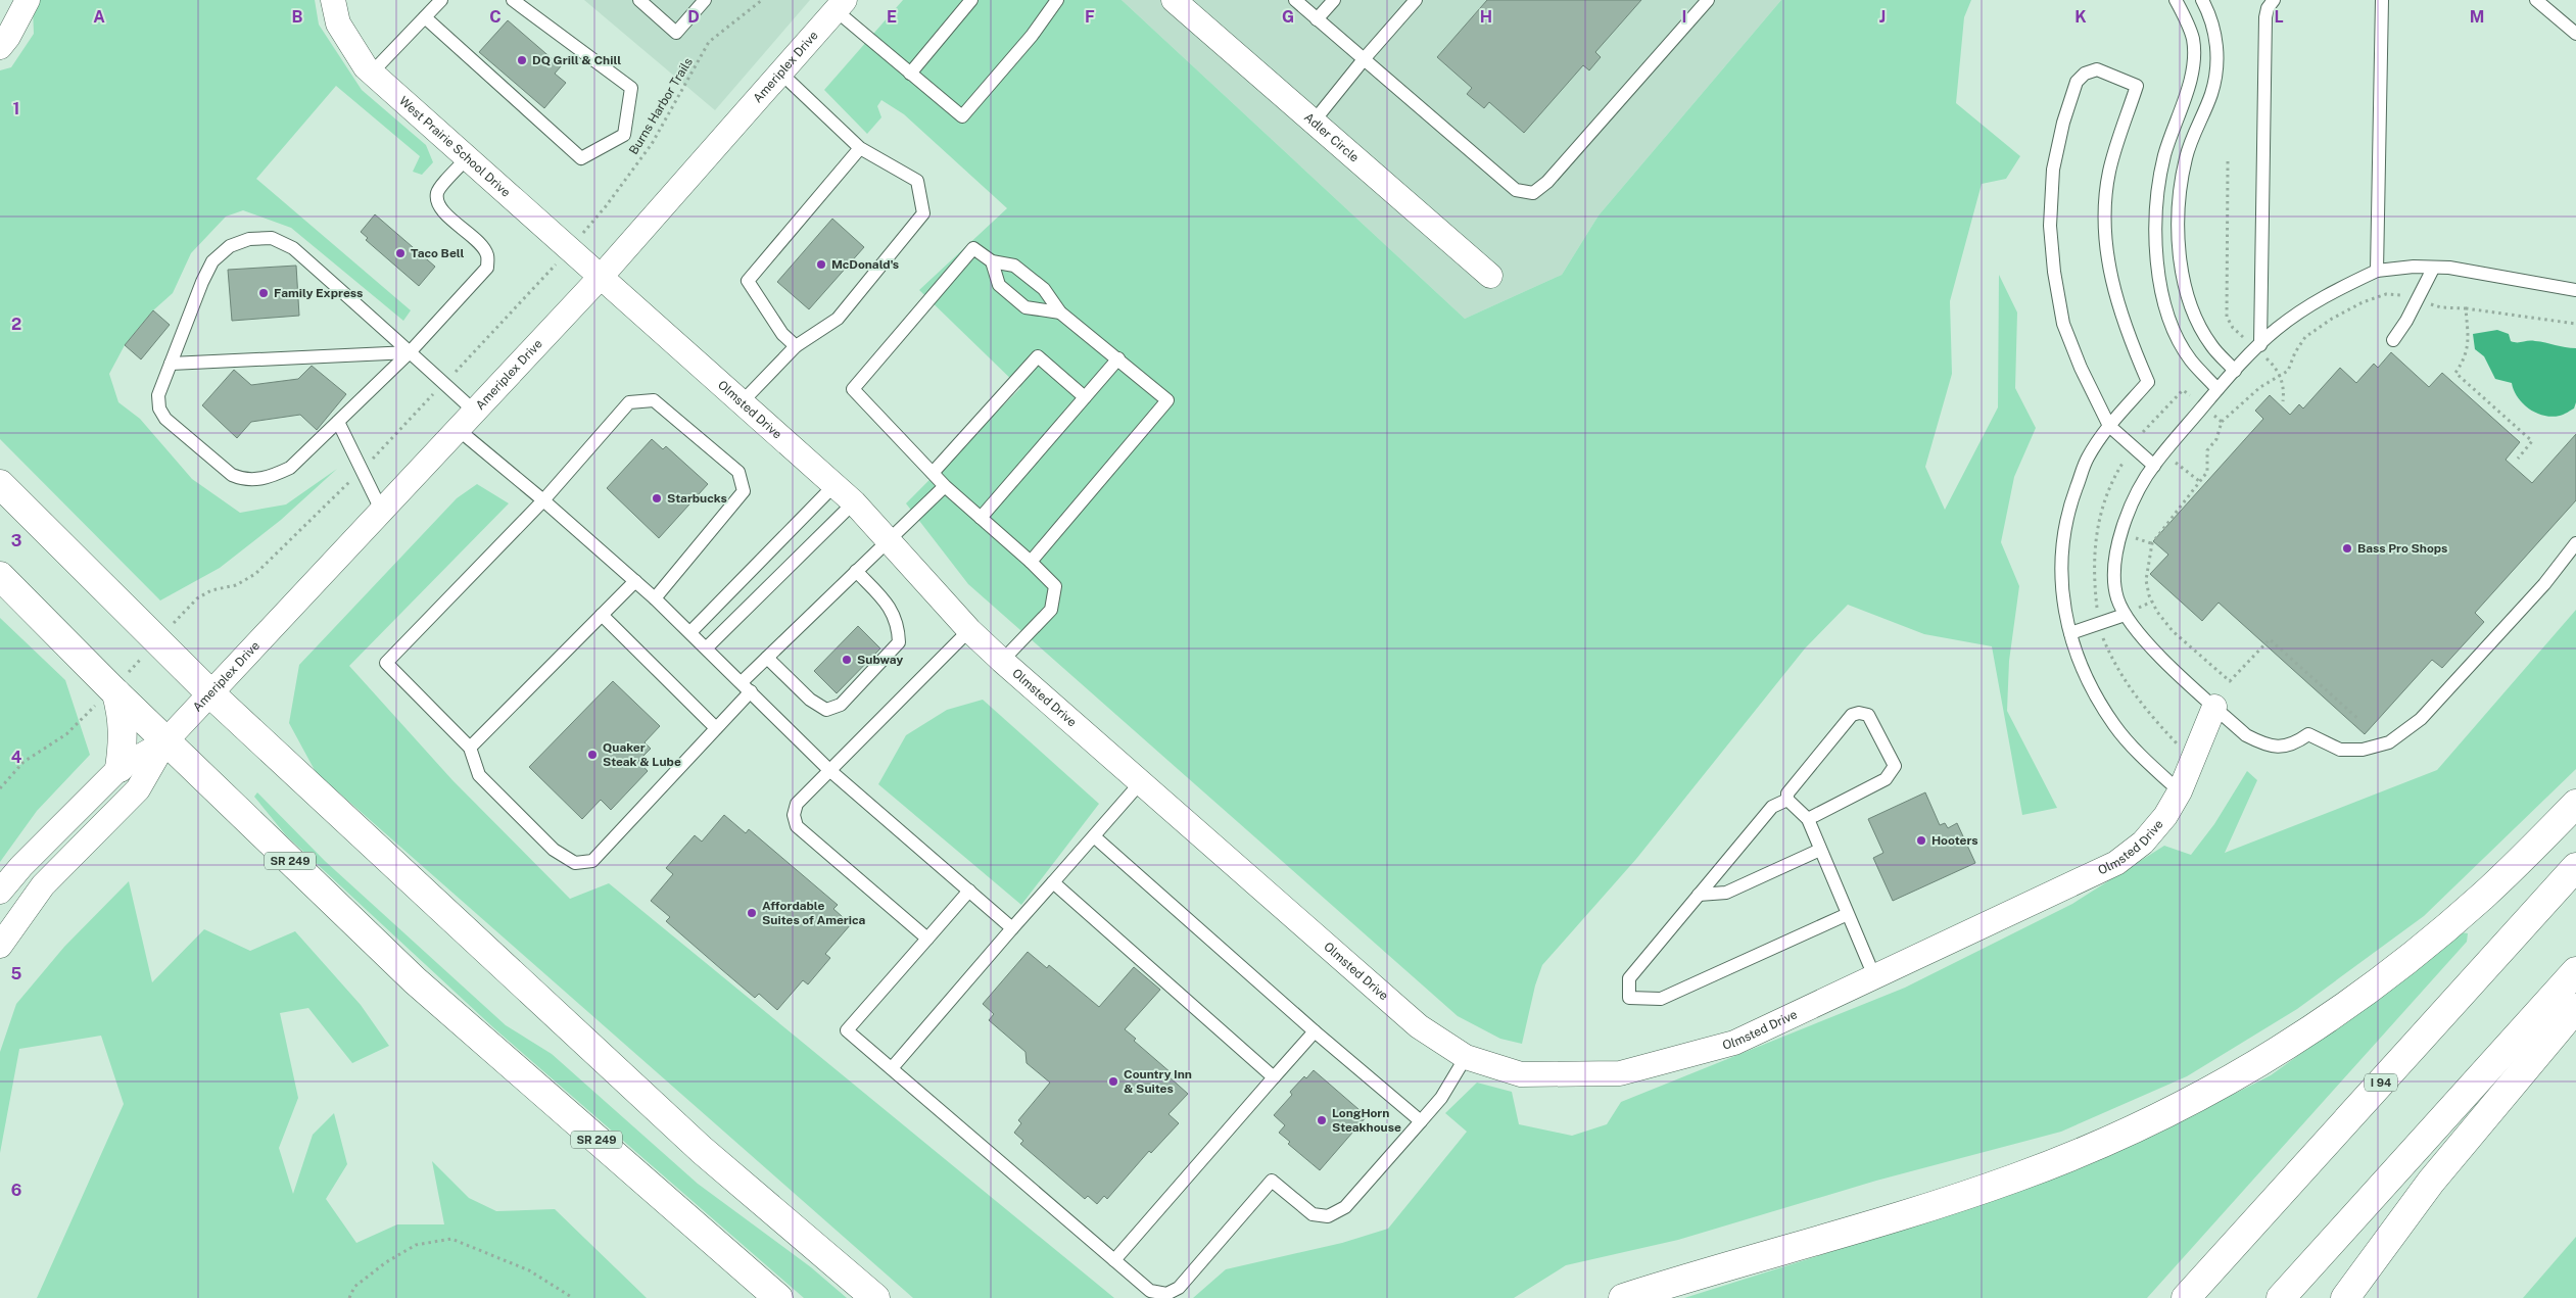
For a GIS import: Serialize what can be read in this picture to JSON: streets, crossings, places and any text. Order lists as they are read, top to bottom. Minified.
{"streets":{"main road":["SR 249","I 94"],"street":["Ameriplex Drive","Adler Circle","West Prairie School Drive","Olmsted Drive"],"path":["Burns Harbor Trails"]},"crossings":[["Ameriplex Drive","West Prairie School Drive"],["Ameriplex Drive","Olmsted Drive"],["Ameriplex Drive","SR 249"],["Burns Harbor Trails","West Prairie School Drive"],["West Prairie School Drive","Olmsted Drive"]],"places":["DQ Grill & Chill","Taco Bell","McDonald's","Family Express","Starbucks","Bass Pro Shops","Subway","Quaker Steak & Lube","Hooters","Affordable Suites of America","Country Inn & Suites","LongHorn Steakhouse"],"grid":{"columns":["A","B","C","D","E","F","G","H","I","J","K","L","M"],"rows":["1","2","3","4","5","6"]}}
